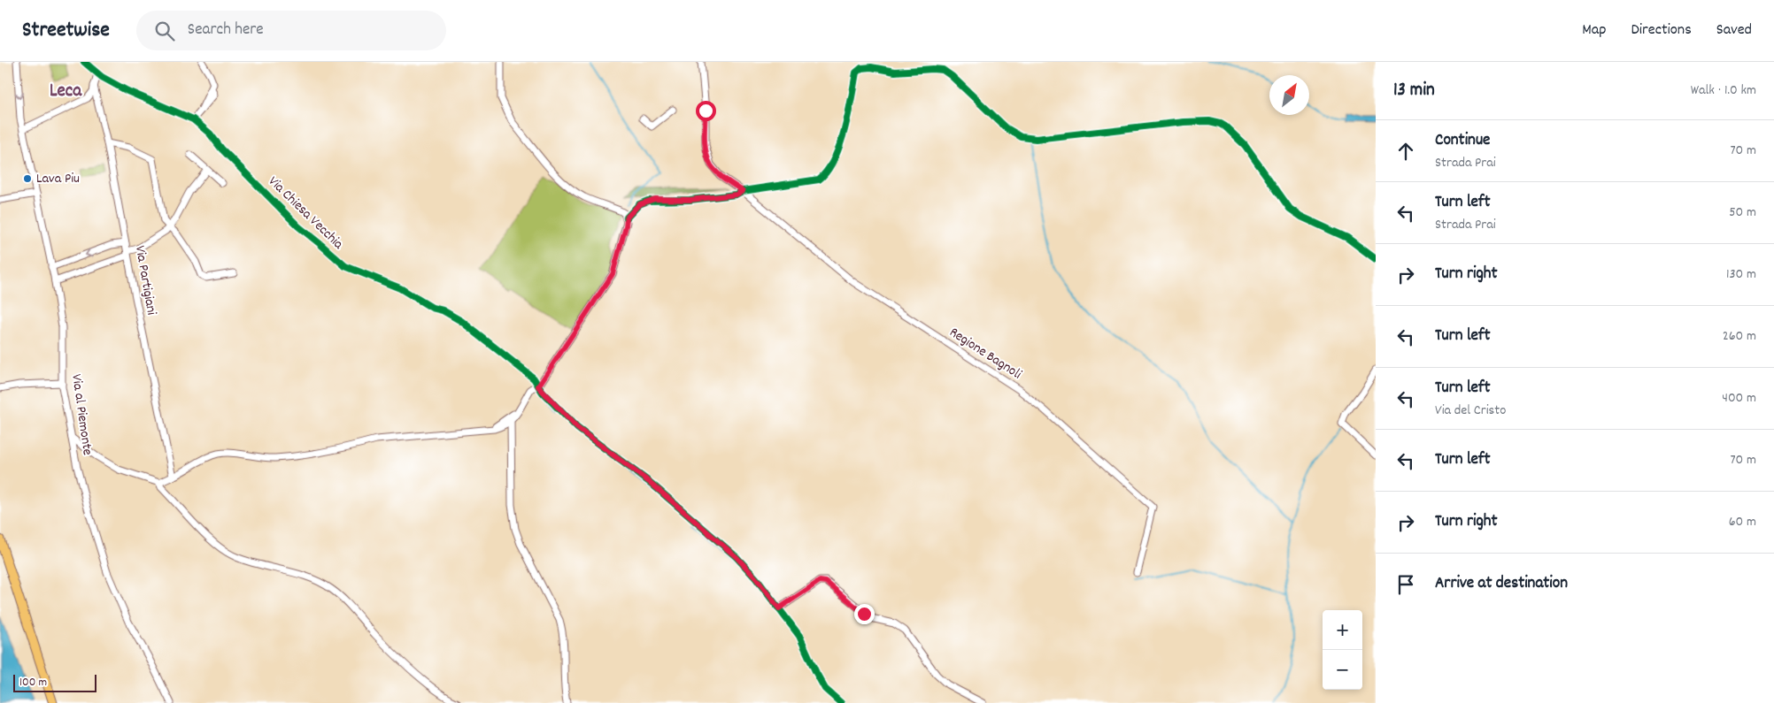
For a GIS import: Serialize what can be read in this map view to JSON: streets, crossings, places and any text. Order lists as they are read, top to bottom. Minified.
{"streets":{"street":["Via Chiesa Vecchia","Via Partigiani","Regione Bagnoli","Via al Piemonte"]},"crossings":[["Via Chiesa Vecchia","Via Partigiani"]],"districts":["Leca"],"places":["Lava Piu"],"scale_bar":"100 m","north":"top right","page":{"header":"Streetwise","search":"Search here","nav":["Map","Directions","Saved"],"heading":["13 min","Walk · 1.0 km"],"list":[["Continue","Strada Prai","70 m"],["Turn left","Strada Prai","50 m"],["Turn right","130 m"],["Turn left","260 m"],["Turn left","Via del Cristo","400 m"],["Turn left","70 m"],["Turn right","60 m"],"Arrive at destination"],"map_buttons":["+","−"],"scale":"100 m"}}
